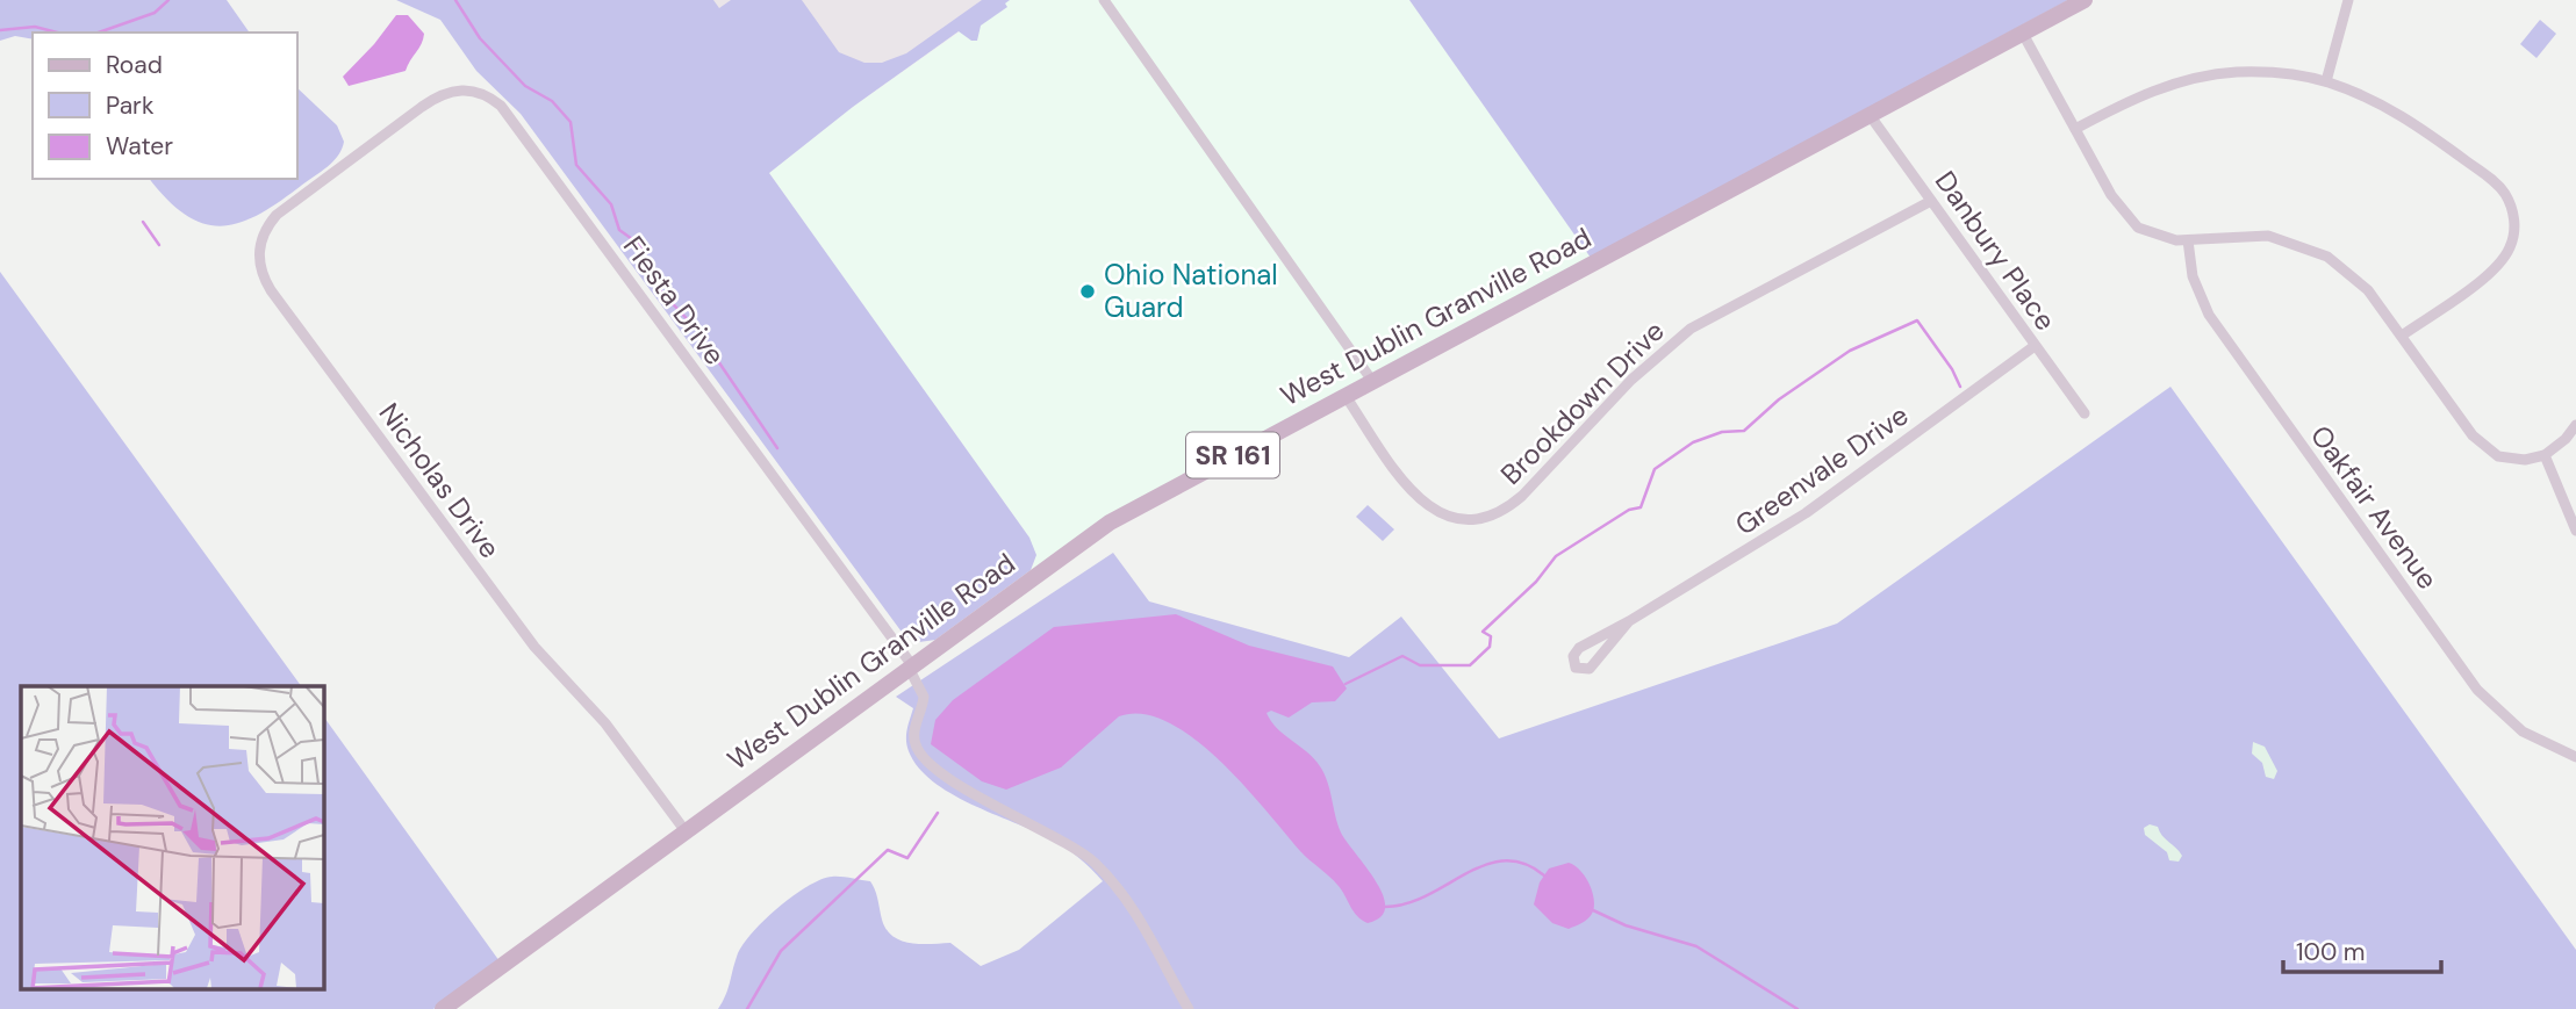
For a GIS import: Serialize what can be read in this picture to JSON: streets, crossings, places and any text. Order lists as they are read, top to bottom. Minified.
{"streets":{"main road":["West Dublin Granville Road","SR 161"],"street":["Danbury Place","Fiesta Drive","Brookdown Drive","Greenvale Drive","Nicholas Drive","Oakfair Avenue"]},"crossings":[["Danbury Place","West Dublin Granville Road"],["Danbury Place","Brookdown Drive"],["Danbury Place","Greenvale Drive"],["Fiesta Drive","West Dublin Granville Road"],["Fiesta Drive","Nicholas Drive"],["West Dublin Granville Road","Brookdown Drive"],["West Dublin Granville Road","Nicholas Drive"]],"places":["Ohio National Guard"],"legend":["Road","Park","Water"],"scale_bar":"100 m"}
